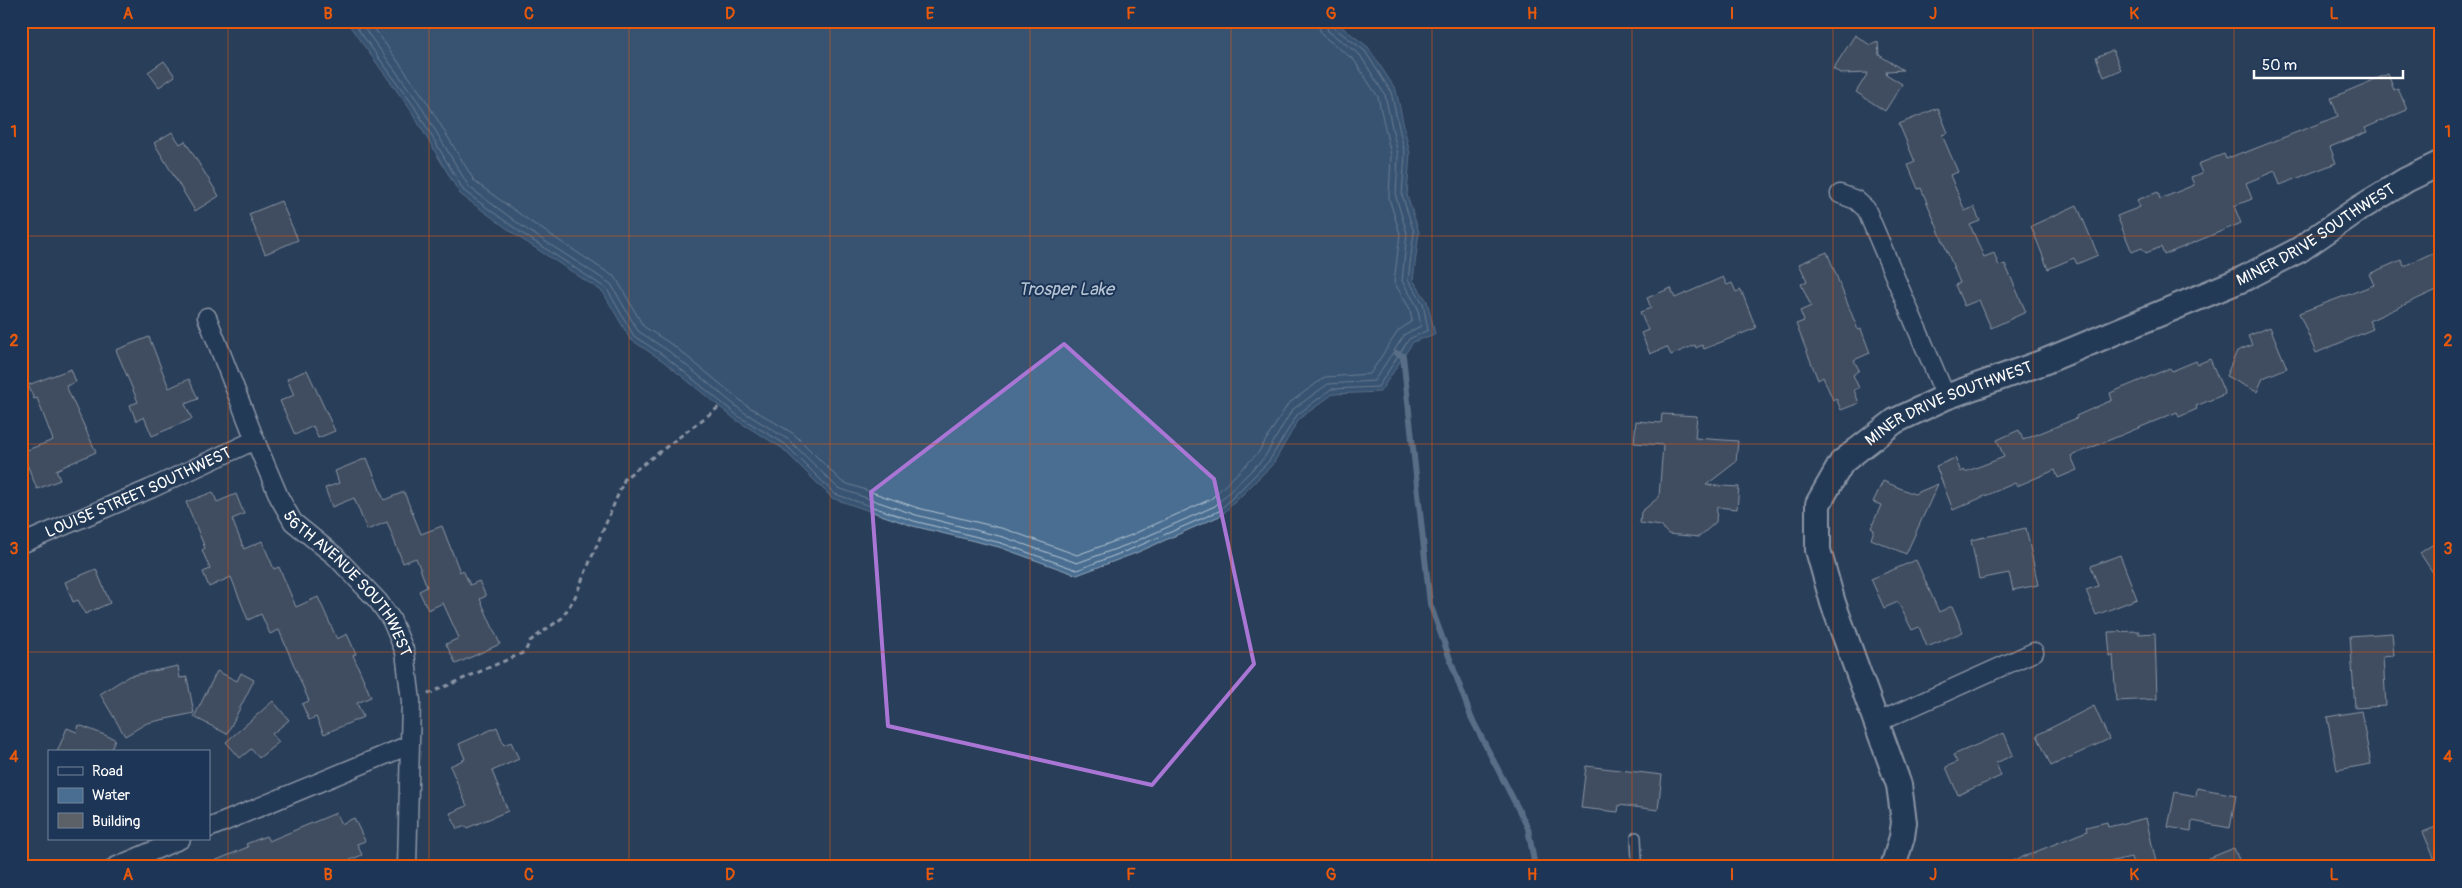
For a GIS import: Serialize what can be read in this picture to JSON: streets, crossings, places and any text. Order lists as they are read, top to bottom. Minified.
{"streets":{"street":["MINER DRIVE SOUTHWEST","LOUISE STREET SOUTHWEST","56TH AVENUE SOUTHWEST"]},"crossings":[["LOUISE STREET SOUTHWEST","56TH AVENUE SOUTHWEST"]],"water":["Trosper Lake"],"legend":["Road","Water","Building"],"scale_bar":"50 m","grid":{"columns":["A","B","C","D","E","F","G","H","I","J","K","L"],"rows":["1","2","3","4"]}}
